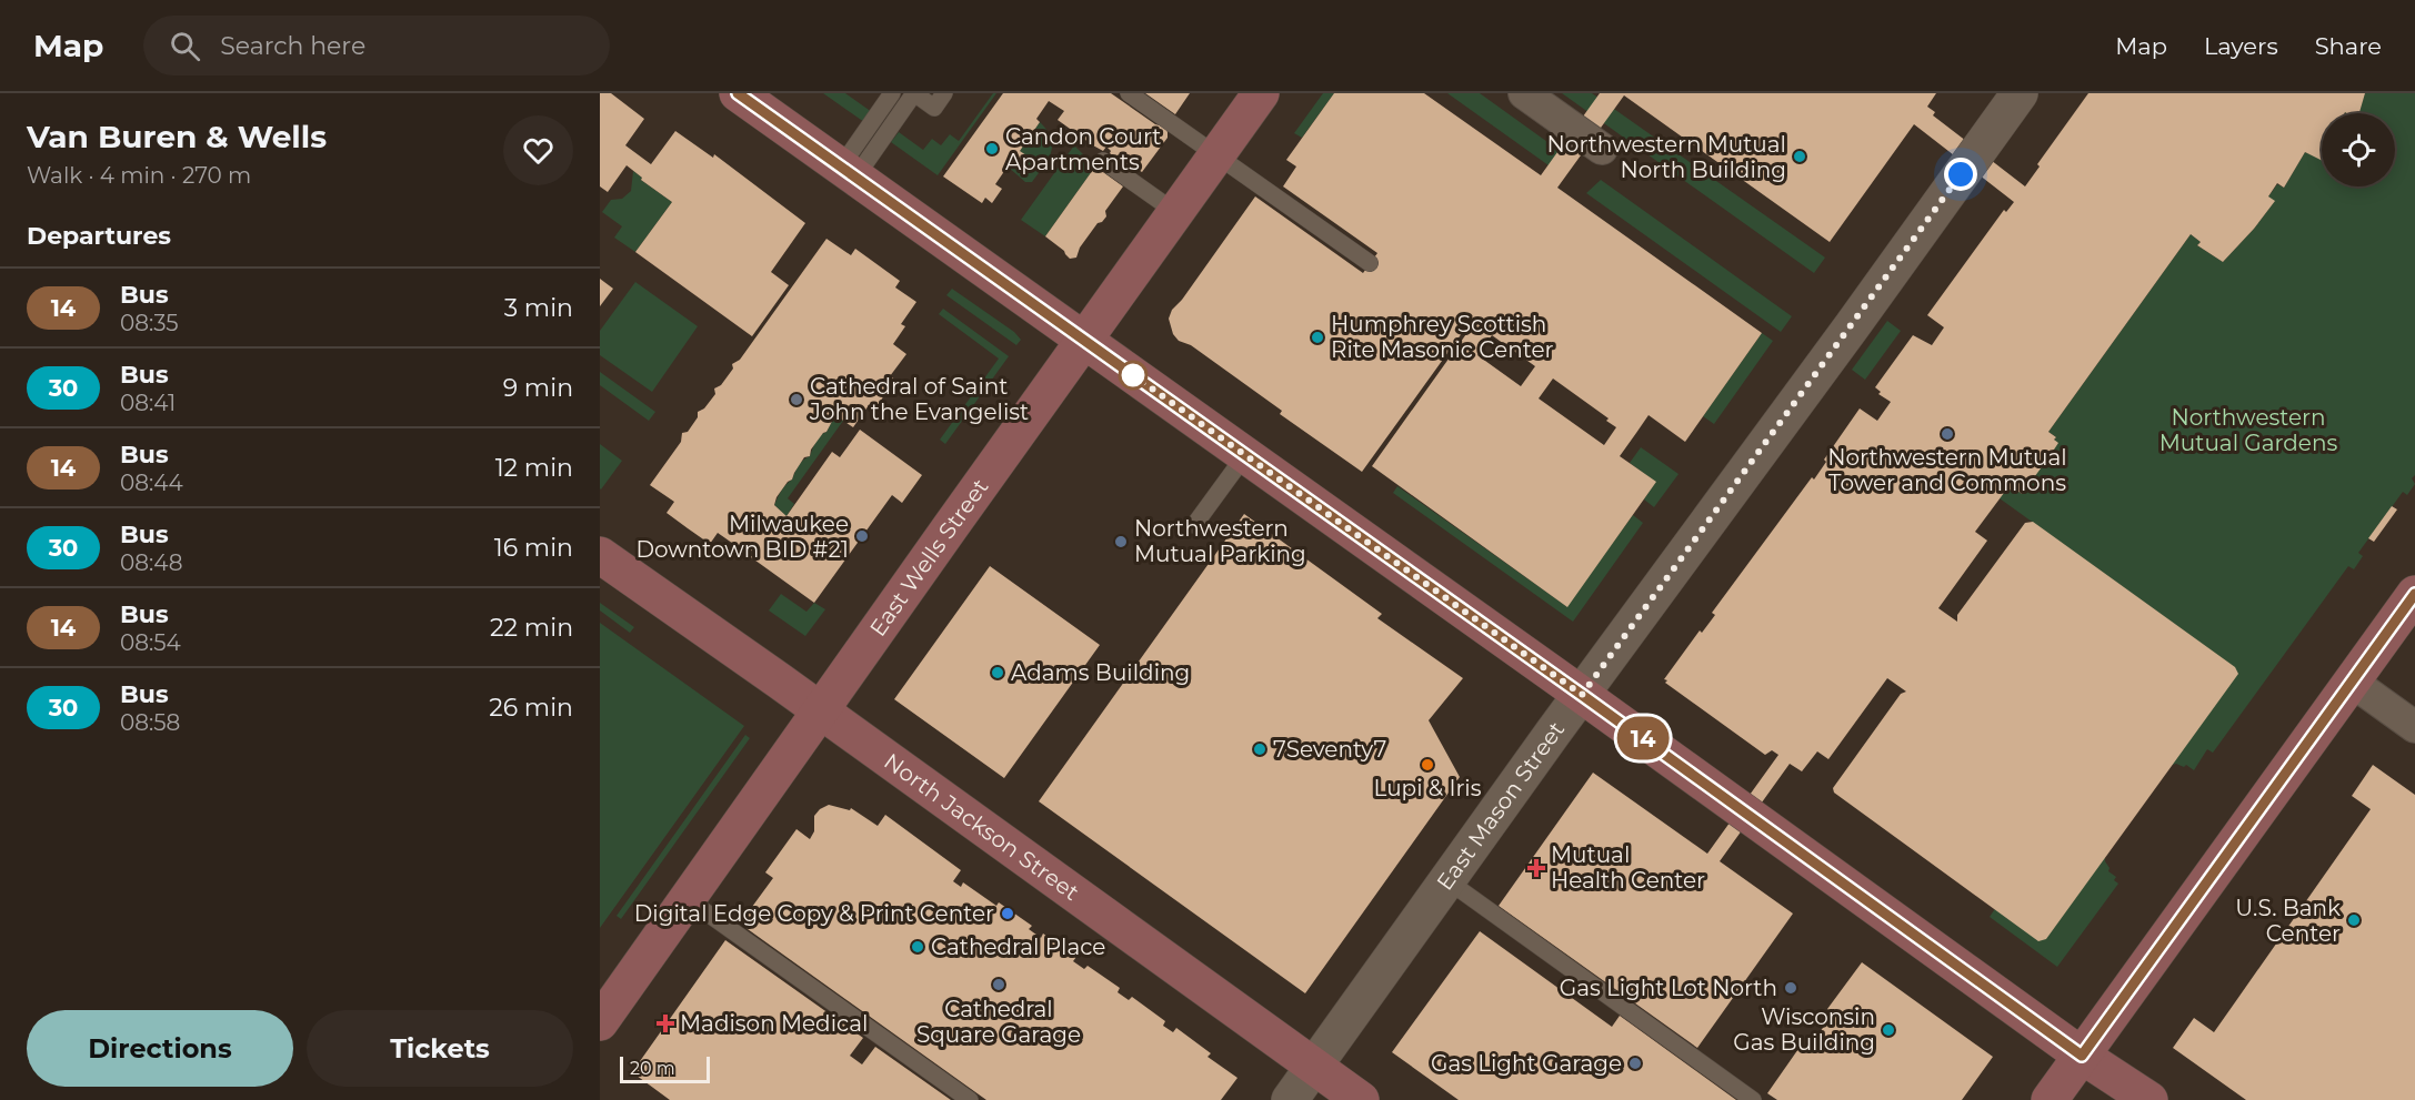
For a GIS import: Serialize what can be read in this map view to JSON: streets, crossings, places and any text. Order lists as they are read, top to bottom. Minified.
{"streets":{"main road":["East Wells Street","North Jackson Street"],"street":["East Mason Street"]},"crossings":[["East Wells Street","North Jackson Street"],["East Mason Street","North Jackson Street"]],"parks":["Northwestern Mutual Gardens"],"places":{"other":["Candon Court Apartments","Northwestern Mutual North Building","Humphrey Scottish Rite Masonic Center","Cathedral of Saint John the Evangelist","Northwestern Mutual Tower and Commons","Milwaukee Downtown BID #21","Northwestern Mutual Parking","Adams Building","7Seventy7","Lupi & Iris","Digital Edge Copy & Print Center","U.S. Bank Center","Cathedral Place","Cathedral Square Garage","Gas Light Lot North","Wisconsin Gas Building","Gas Light Garage"],"health":["Mutual Health Center","Madison Medical"]},"lines":["bus line 14"],"scale_bar":"20 m","page":{"header":"Map","search":"Search here","nav":["Map","Layers","Share"],"heading":[["Van Buren & Wells","Walk · 4 min · 270 m"],"Departures"],"on_map":"14","list":[{"mark":"14","name":"Bus","note":"08:35","value":"3 min"},{"mark":"30","name":"Bus","note":"08:41","value":"9 min"},{"mark":"14","name":"Bus","note":"08:44","value":"12 min"},{"mark":"30","name":"Bus","note":"08:48","value":"16 min"},{"mark":"14","name":"Bus","note":"08:54","value":"22 min"},{"mark":"30","name":"Bus","note":"08:58","value":"26 min"}],"buttons":["Directions","Tickets"],"scale":"20 m"}}
